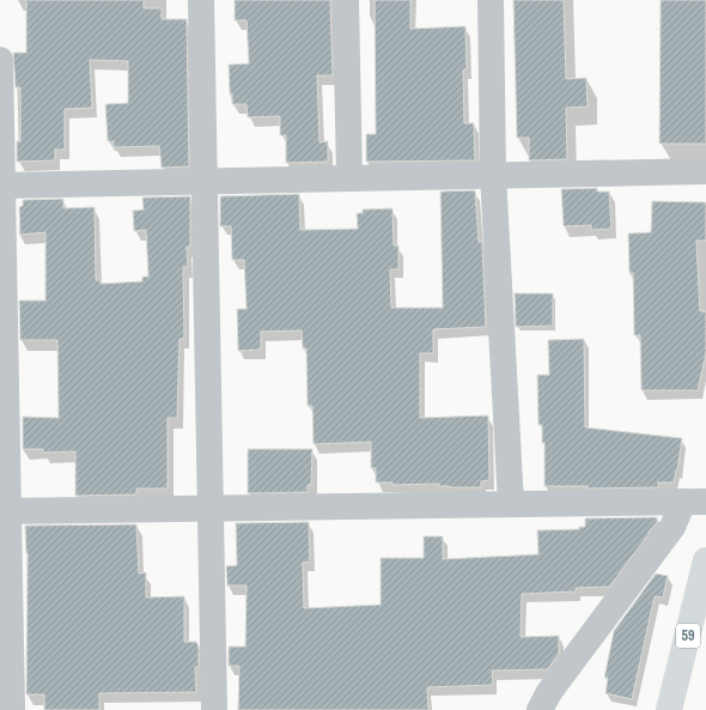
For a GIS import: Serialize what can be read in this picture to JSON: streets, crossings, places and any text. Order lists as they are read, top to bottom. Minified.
{"streets":{"main road":["59"]}}
